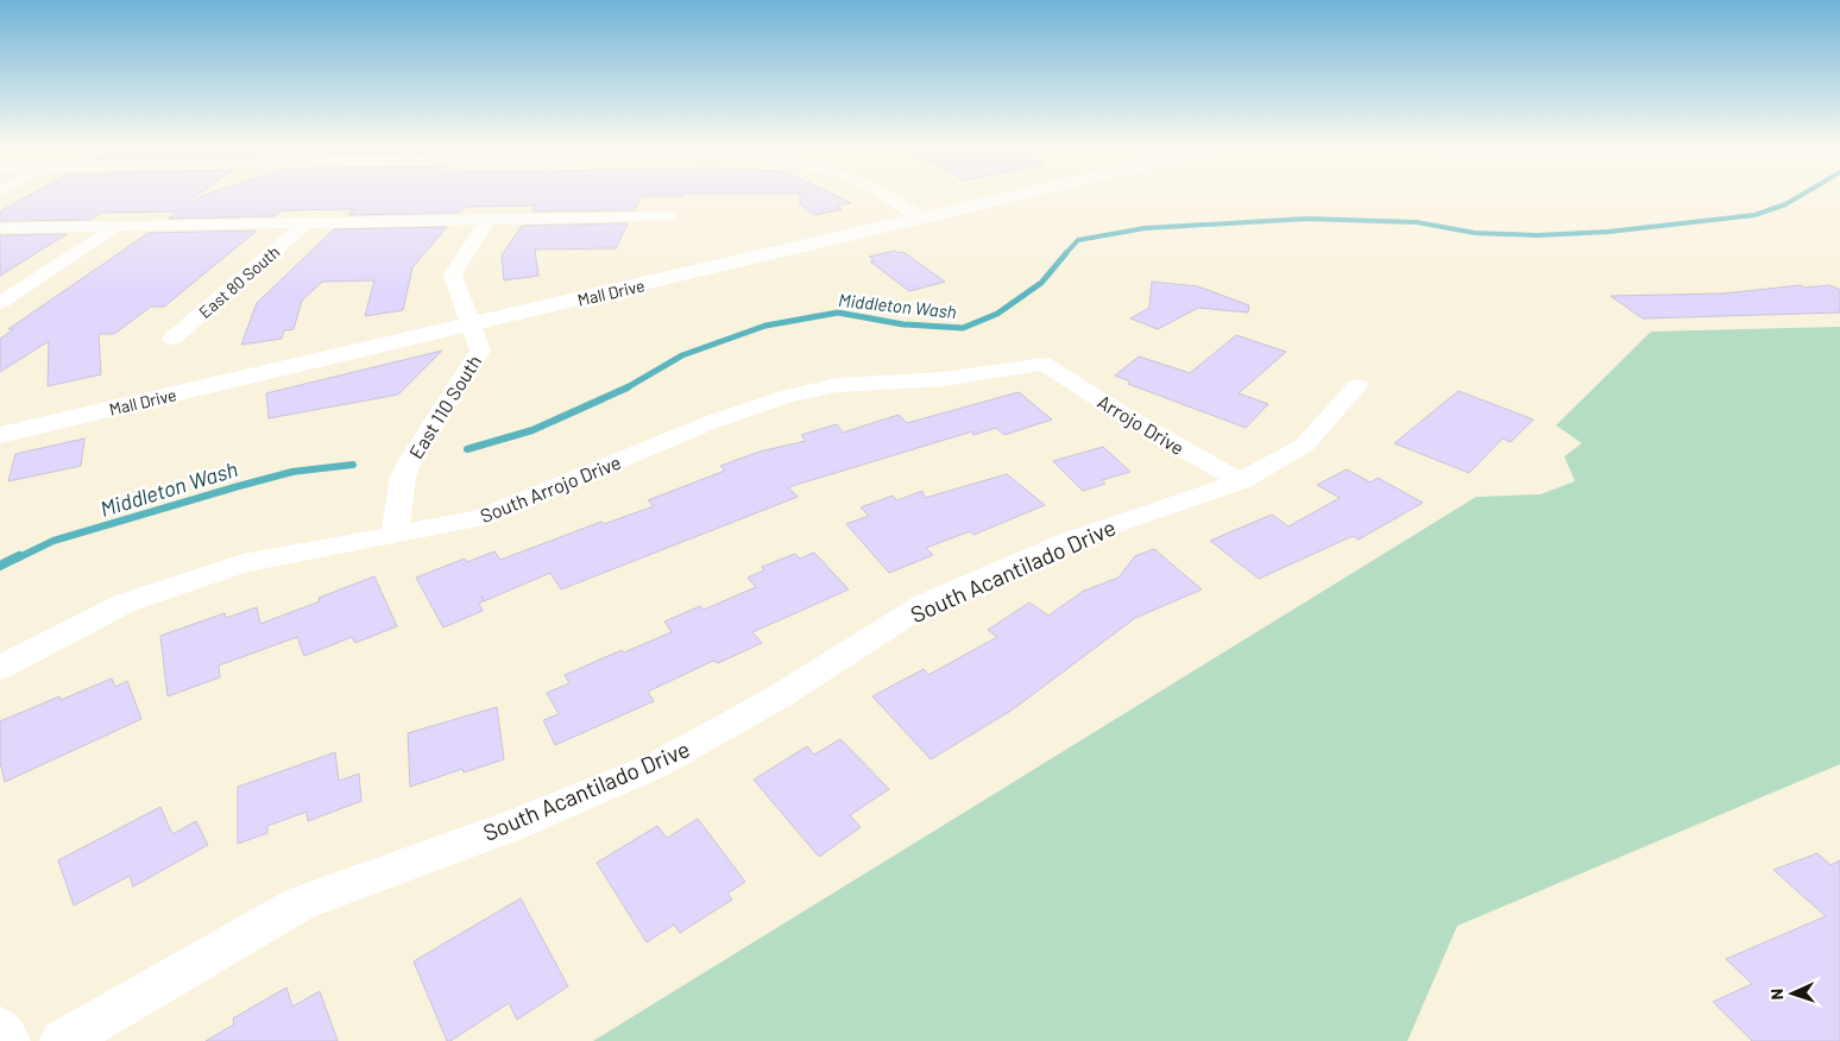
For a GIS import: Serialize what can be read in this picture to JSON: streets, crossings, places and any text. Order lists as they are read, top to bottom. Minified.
{"streets":{"main road":["Mall Drive"],"street":["East 80 South","East 110 South","Arrojo Drive","South Arrojo Drive","South Acantilado Drive"]},"crossings":[["Mall Drive","East 110 South"],["East 110 South","South Arrojo Drive"],["Arrojo Drive","South Arrojo Drive"],["Arrojo Drive","South Acantilado Drive"]],"water":["Middleton Wash"],"north":"left"}
